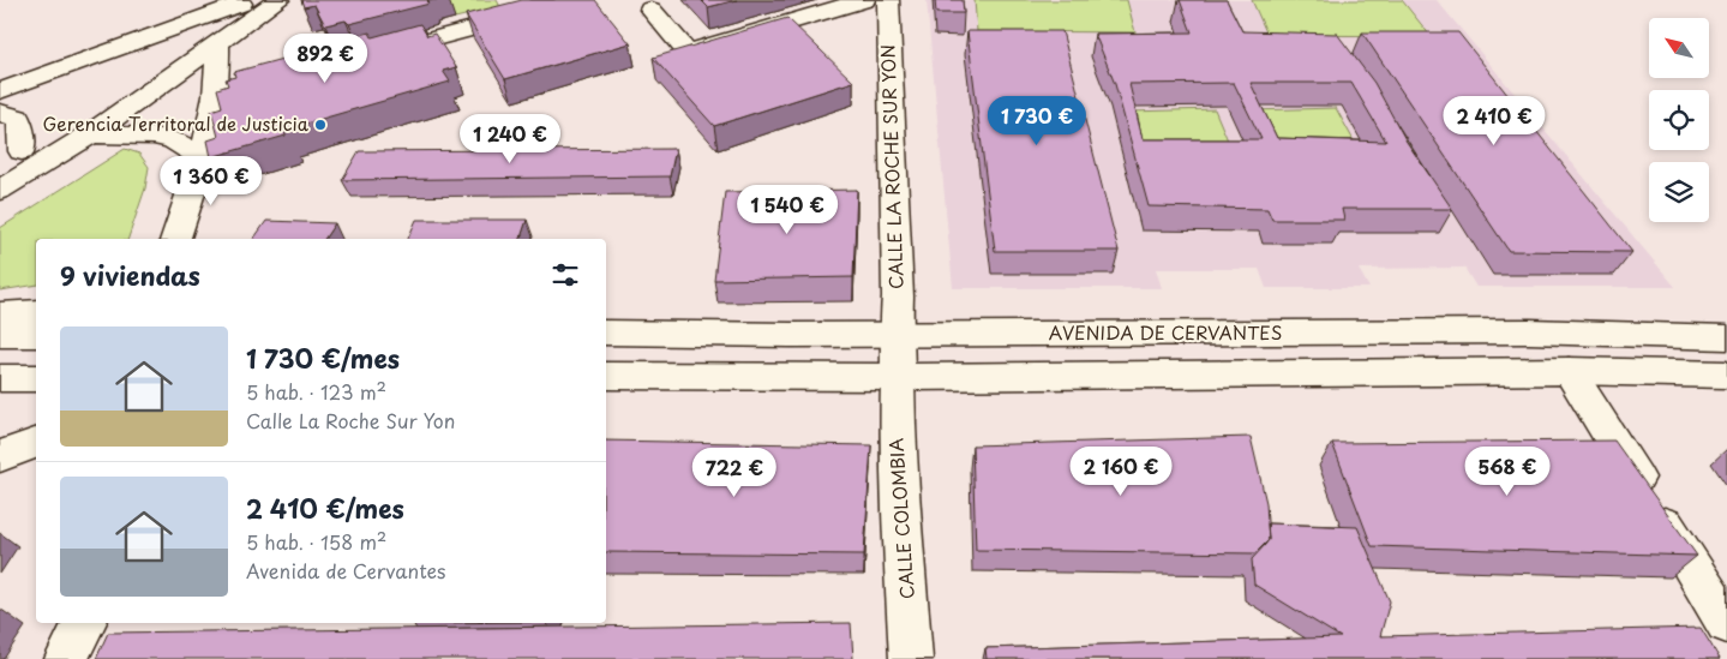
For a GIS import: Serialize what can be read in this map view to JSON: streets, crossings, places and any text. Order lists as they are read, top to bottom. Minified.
{"streets":{"main road":["CALLE LA ROCHE SUR YON","AVENIDA DE CERVANTES","CALLE COLOMBIA"]},"crossings":[["CALLE LA ROCHE SUR YON","AVENIDA DE CERVANTES"],["CALLE LA ROCHE SUR YON","CALLE COLOMBIA"]],"places":["Gerencia Territoral de Justicia"],"north":"top left","page":{"price":["892 €","1 730 €","2 410 €","1 240 €","1 360 €","1 540 €","2 160 €","568 €","722 €"],"heading":"9 viviendas","list":[{"name":"1 730 €/mes","note":"5 hab. · 123 m² · Calle La Roche Sur Yon"},{"name":"2 410 €/mes","note":"5 hab. · 158 m² · Avenida de Cervantes"}]}}
